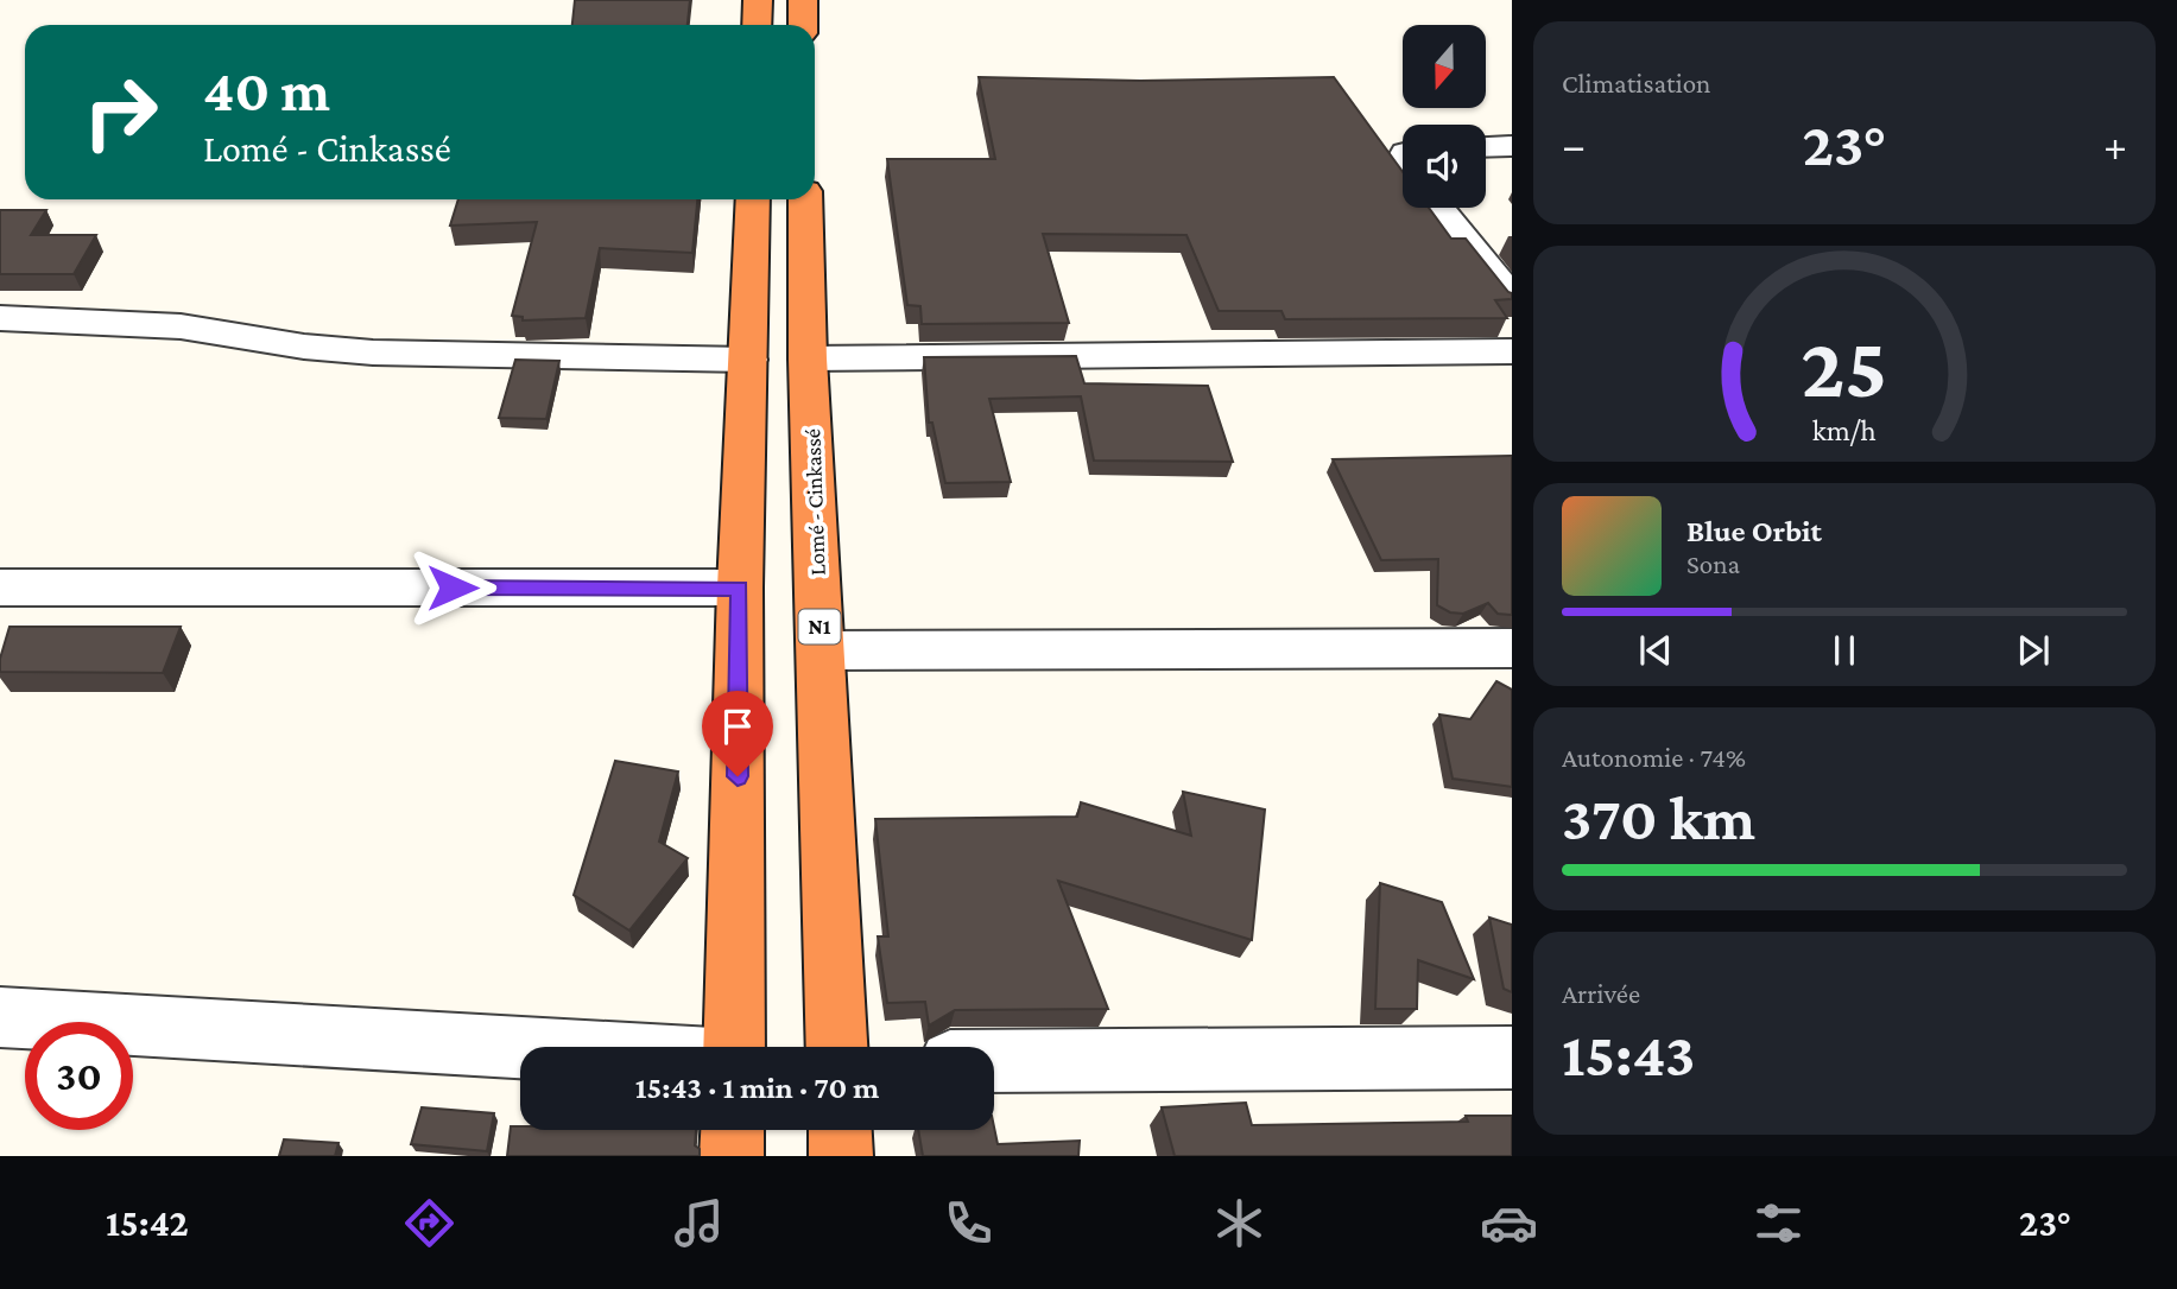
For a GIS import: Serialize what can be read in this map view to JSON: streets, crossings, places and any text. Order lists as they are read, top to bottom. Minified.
{"streets":{"highway":["Lomé - Cinkassé","N1"]},"north":"bottom","page":{"tile":["Climatisation",["Autonomie · 74%","370 km"],["Arrivée","15:43"]],"turn":["40 m","Lomé - Cinkassé"],"heat":["−","23°","+"],"song":["Blue Orbit","Sona"],"limit":"30","trip":"15:43 · 1 min · 70 m","tabs":["15:42","23°"],"gauge":["25","km/h"]}}
